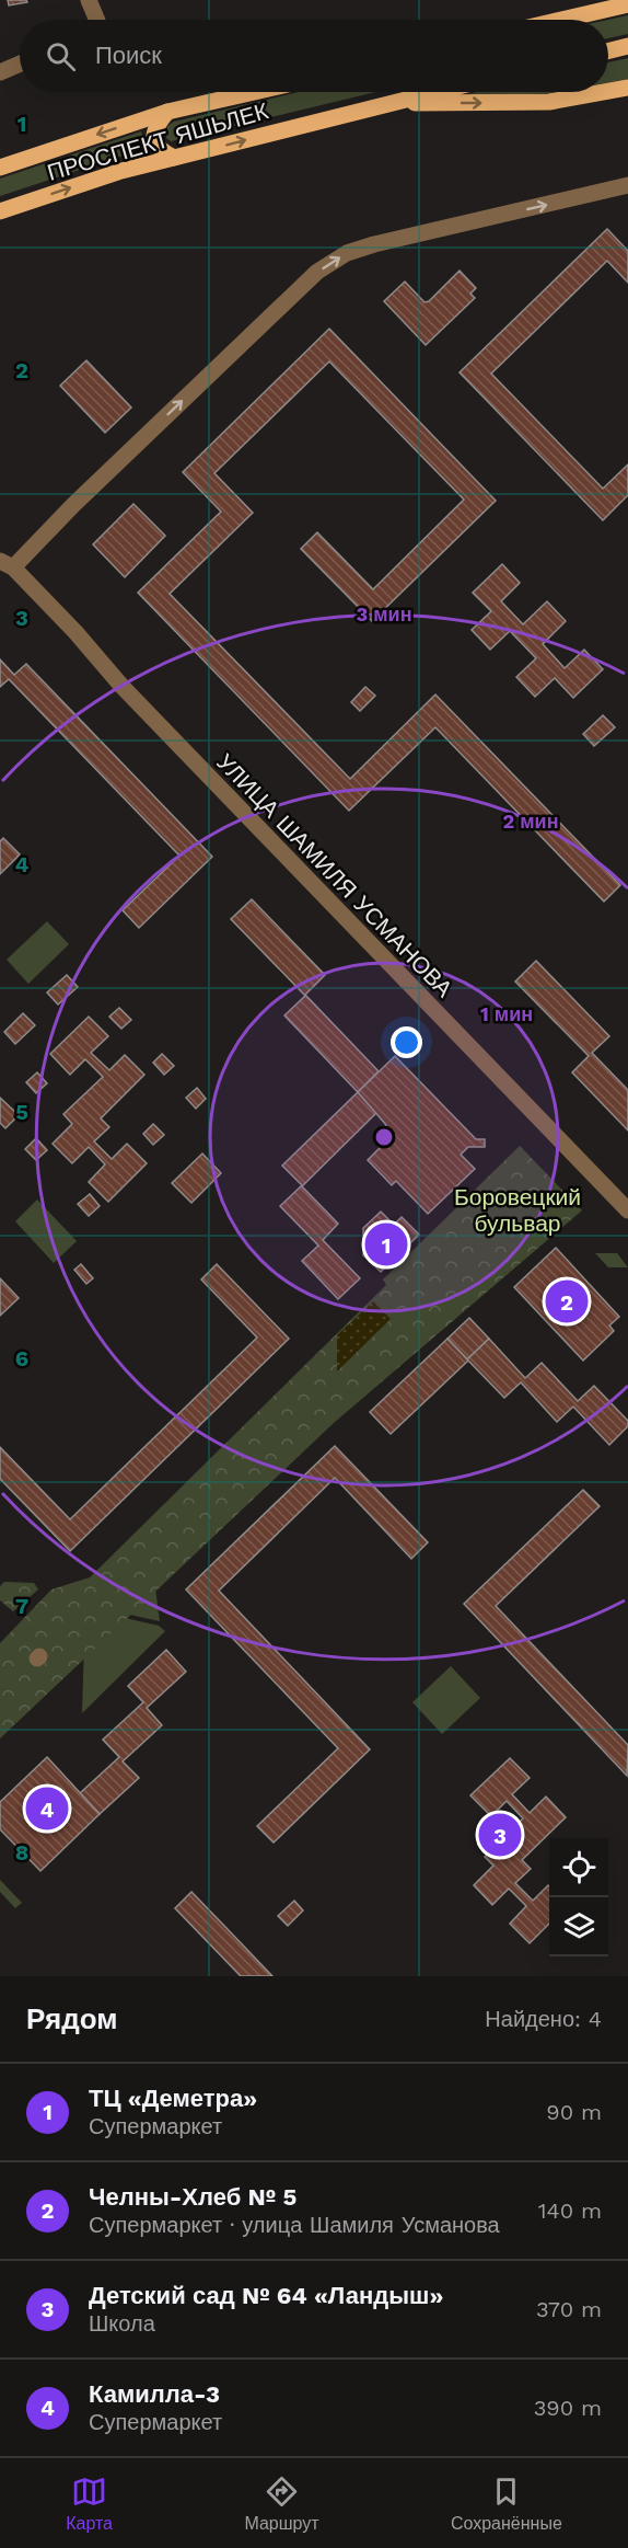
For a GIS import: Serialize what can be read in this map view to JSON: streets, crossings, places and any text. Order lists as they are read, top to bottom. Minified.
{"streets":{"main road":["ПРОСПЕКТ ЯШЬЛЕК"],"street":["УЛИЦА ШАМИЛЯ УСМАНОВА"]},"parks":["Боровецкий бульвар"],"page":{"search":"Поиск","pins":["1","2","4","3"],"heading":["Рядом","Найдено: 4"],"list":[{"mark":"1","name":"ТЦ «Деметра»","note":"Супермаркет","value":"90 m"},{"mark":"2","name":"Челны-Хлеб № 5","note":"Супермаркет · улица Шамиля Усманова","value":"140 m"},{"mark":"3","name":"Детский сад № 64 «Ландыш»","note":"Школа","value":"370 m"},{"mark":"4","name":"Камилла-3","note":"Супермаркет","value":"390 m"}],"nav":["Карта","Маршрут","Сохранённые"]},"grid":{"rows":["1","2","3","4","5","6","7","8"]},"rings":["3 мин","2 мин","1 мин"]}
